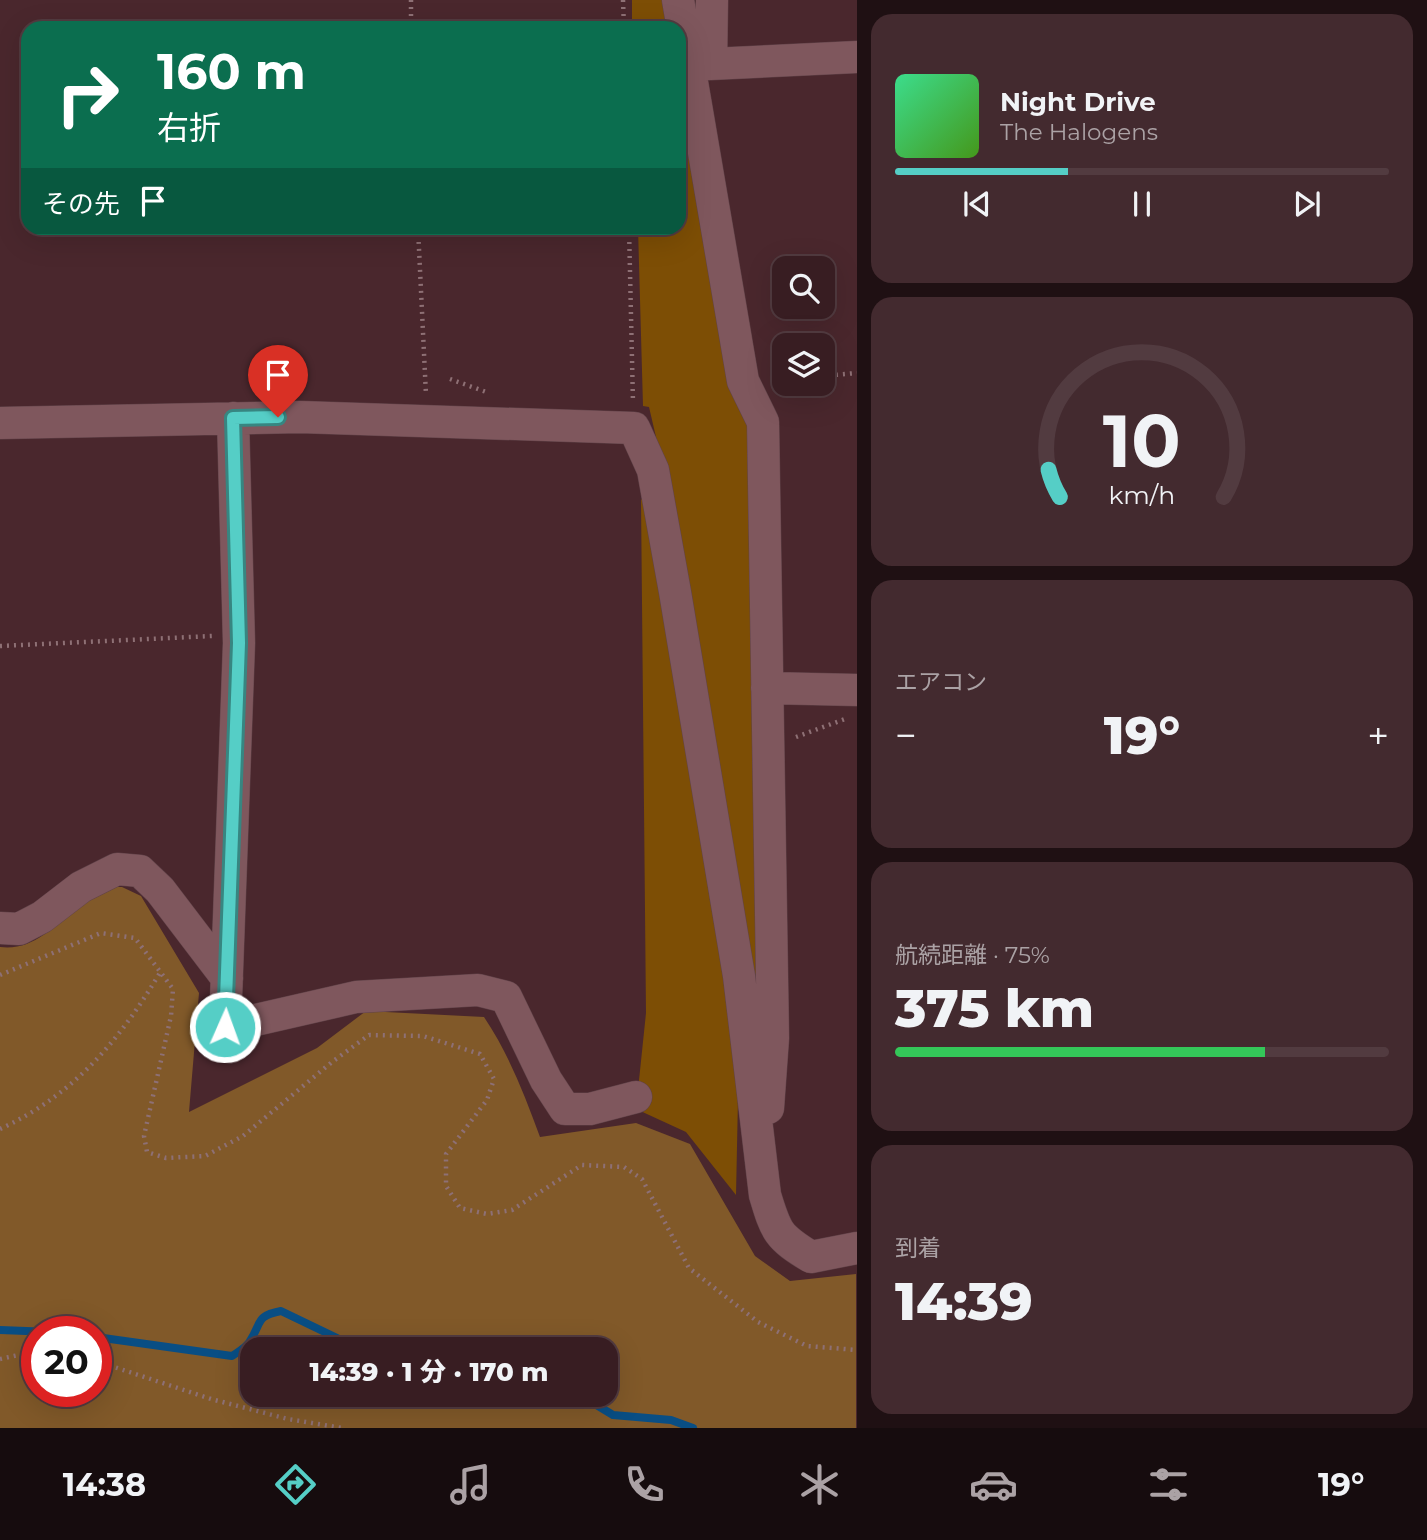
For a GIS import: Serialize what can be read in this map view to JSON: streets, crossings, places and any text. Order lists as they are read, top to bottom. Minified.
{"page":{"turn":["160 m","右折"],"song":["Night Drive","The Halogens"],"then":"その先","tile":["エアコン",["航続距離 · 75%","375 km"],["到着","14:39"]],"heat":["−","19°","+"],"limit":"20","trip":"14:39 · 1 分 · 170 m","tabs":["14:38","19°"],"gauge":["10","km/h"]}}
